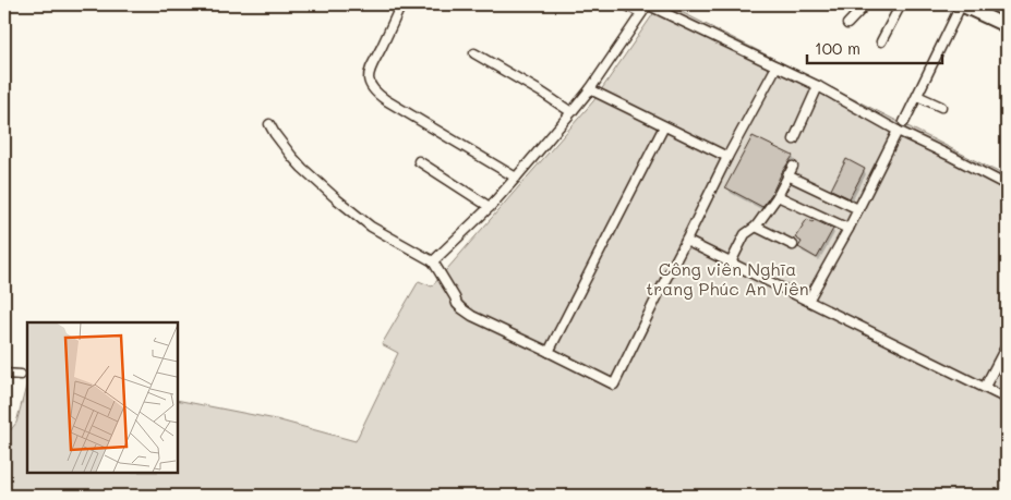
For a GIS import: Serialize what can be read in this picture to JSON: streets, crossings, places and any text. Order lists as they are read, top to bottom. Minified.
{"parks":["Công viên Nghĩa trang Phúc An Viên"],"scale_bar":"100 m"}
